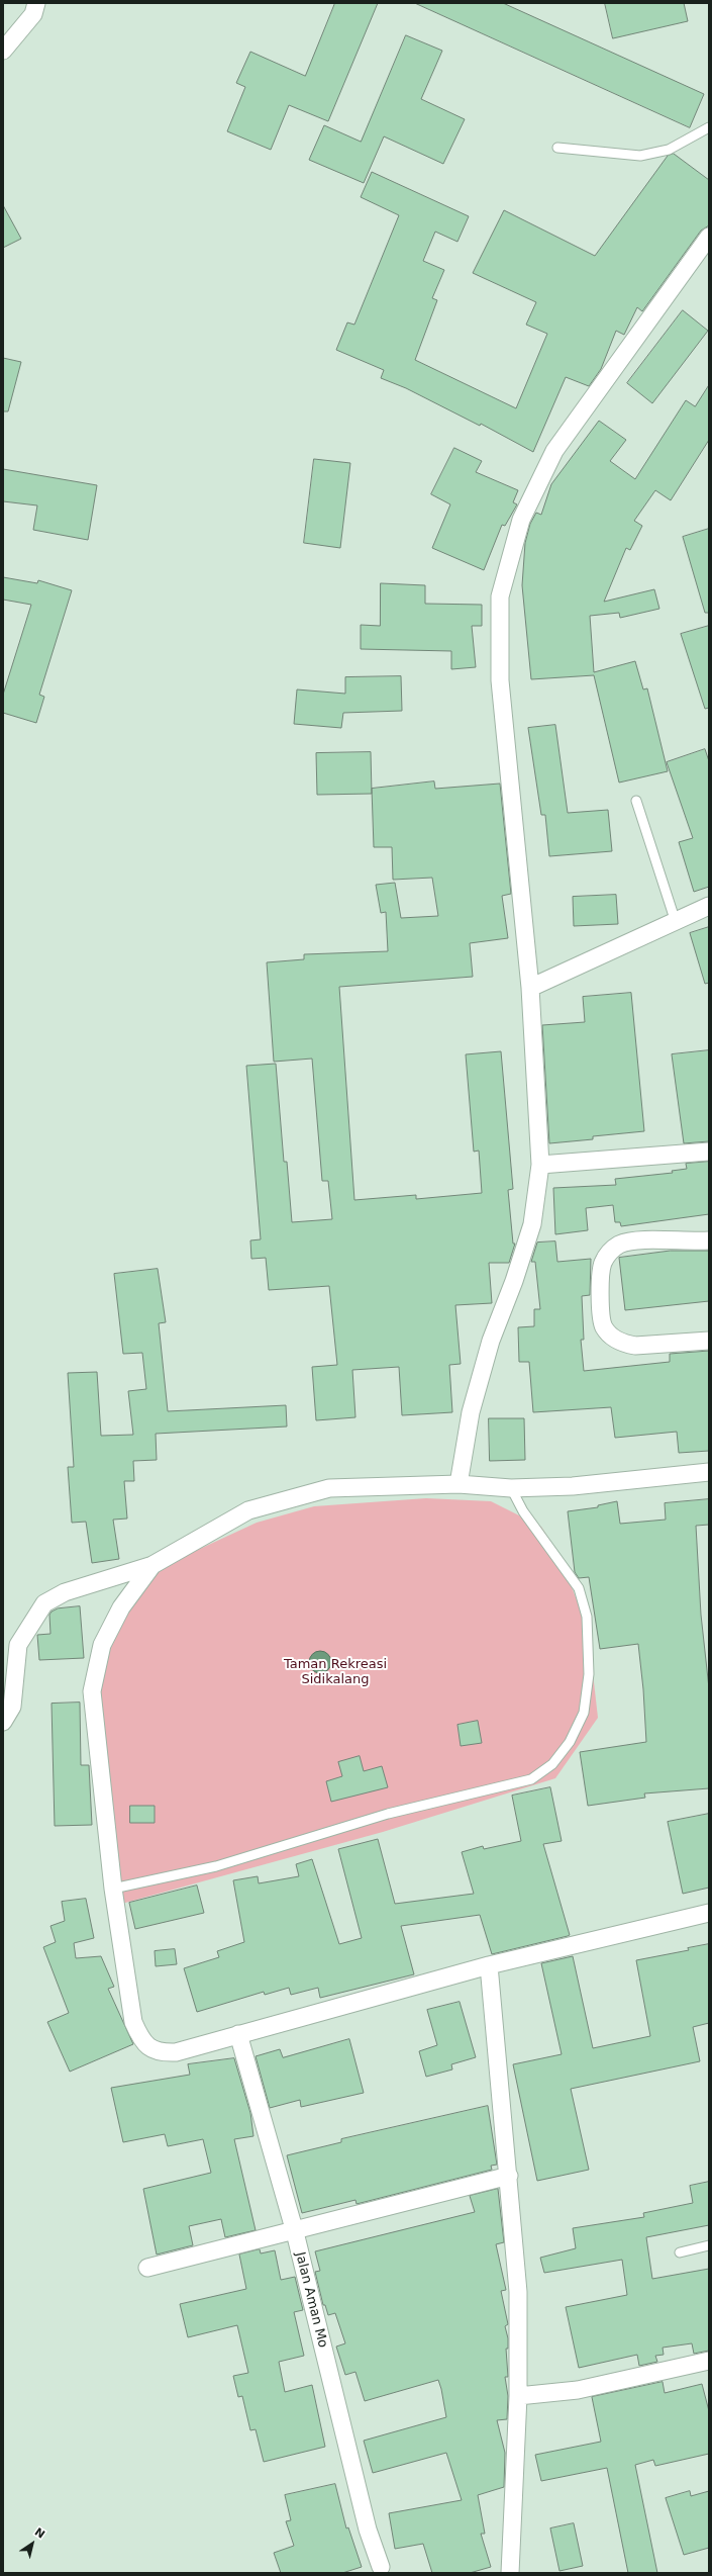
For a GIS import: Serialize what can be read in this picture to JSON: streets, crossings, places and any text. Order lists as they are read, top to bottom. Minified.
{"streets":{"street":["Jalan Aman Mo"]},"parks":["Taman Rekreasi Sidikalang"],"north":"top right"}
